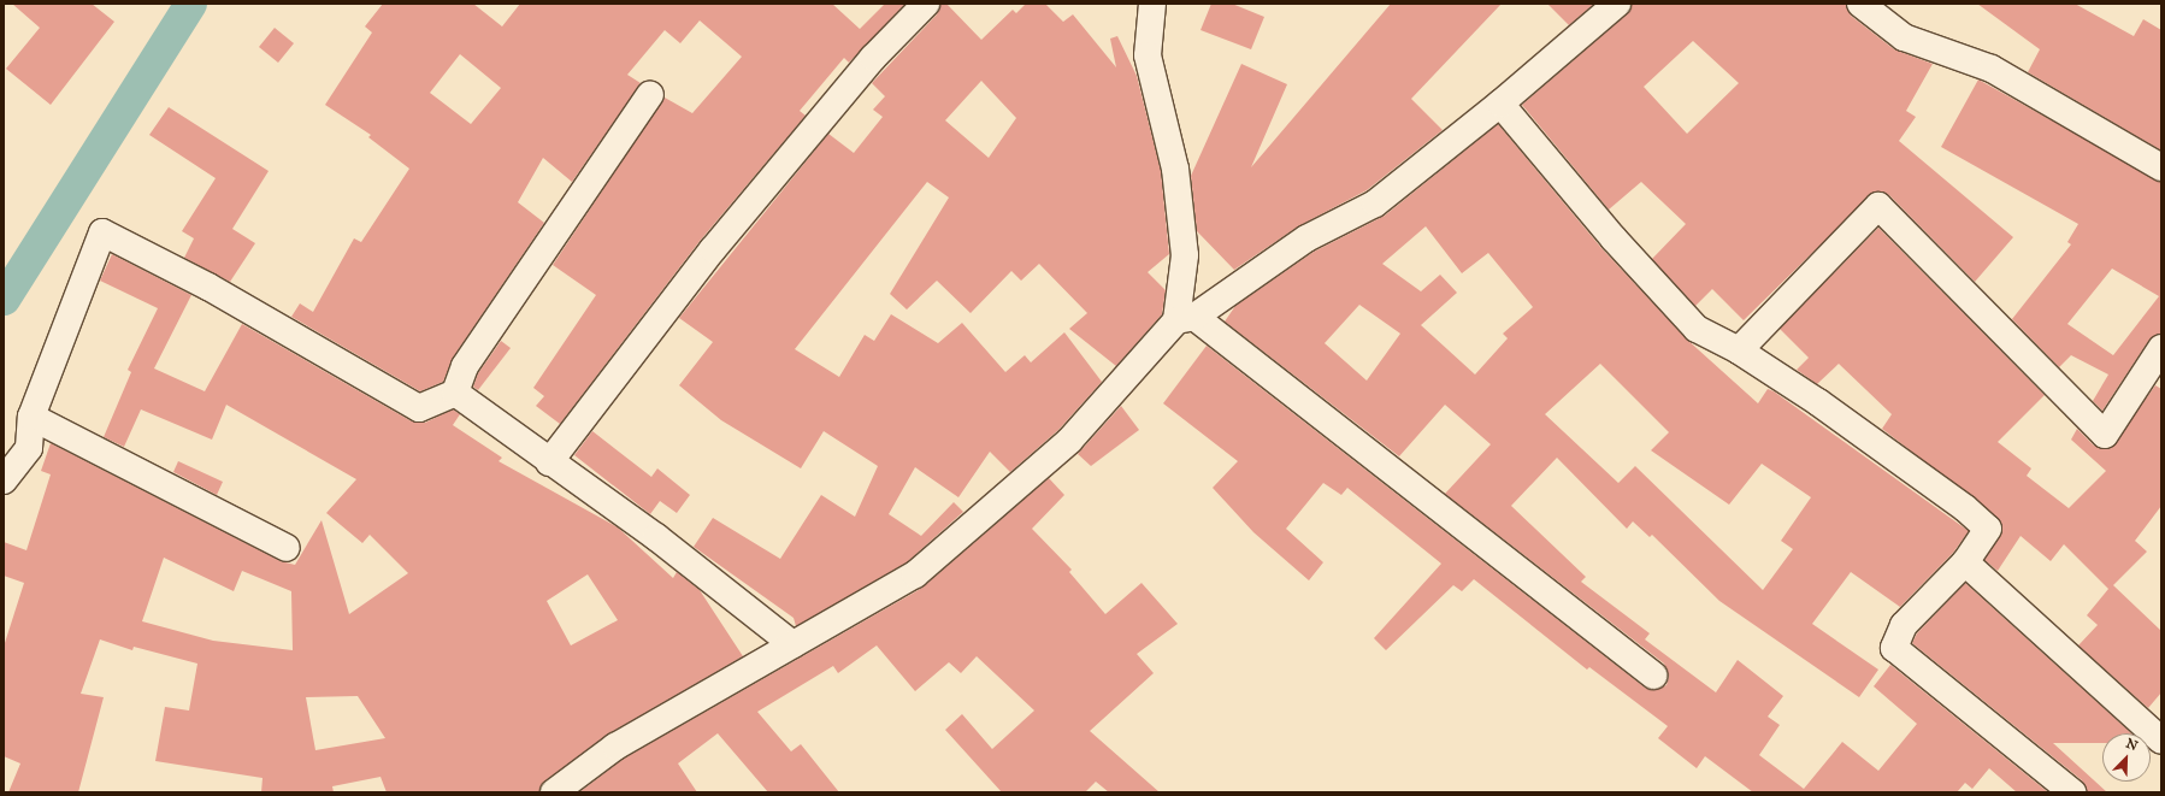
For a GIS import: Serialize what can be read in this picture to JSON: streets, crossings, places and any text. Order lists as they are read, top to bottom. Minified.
{"north":"top right"}
